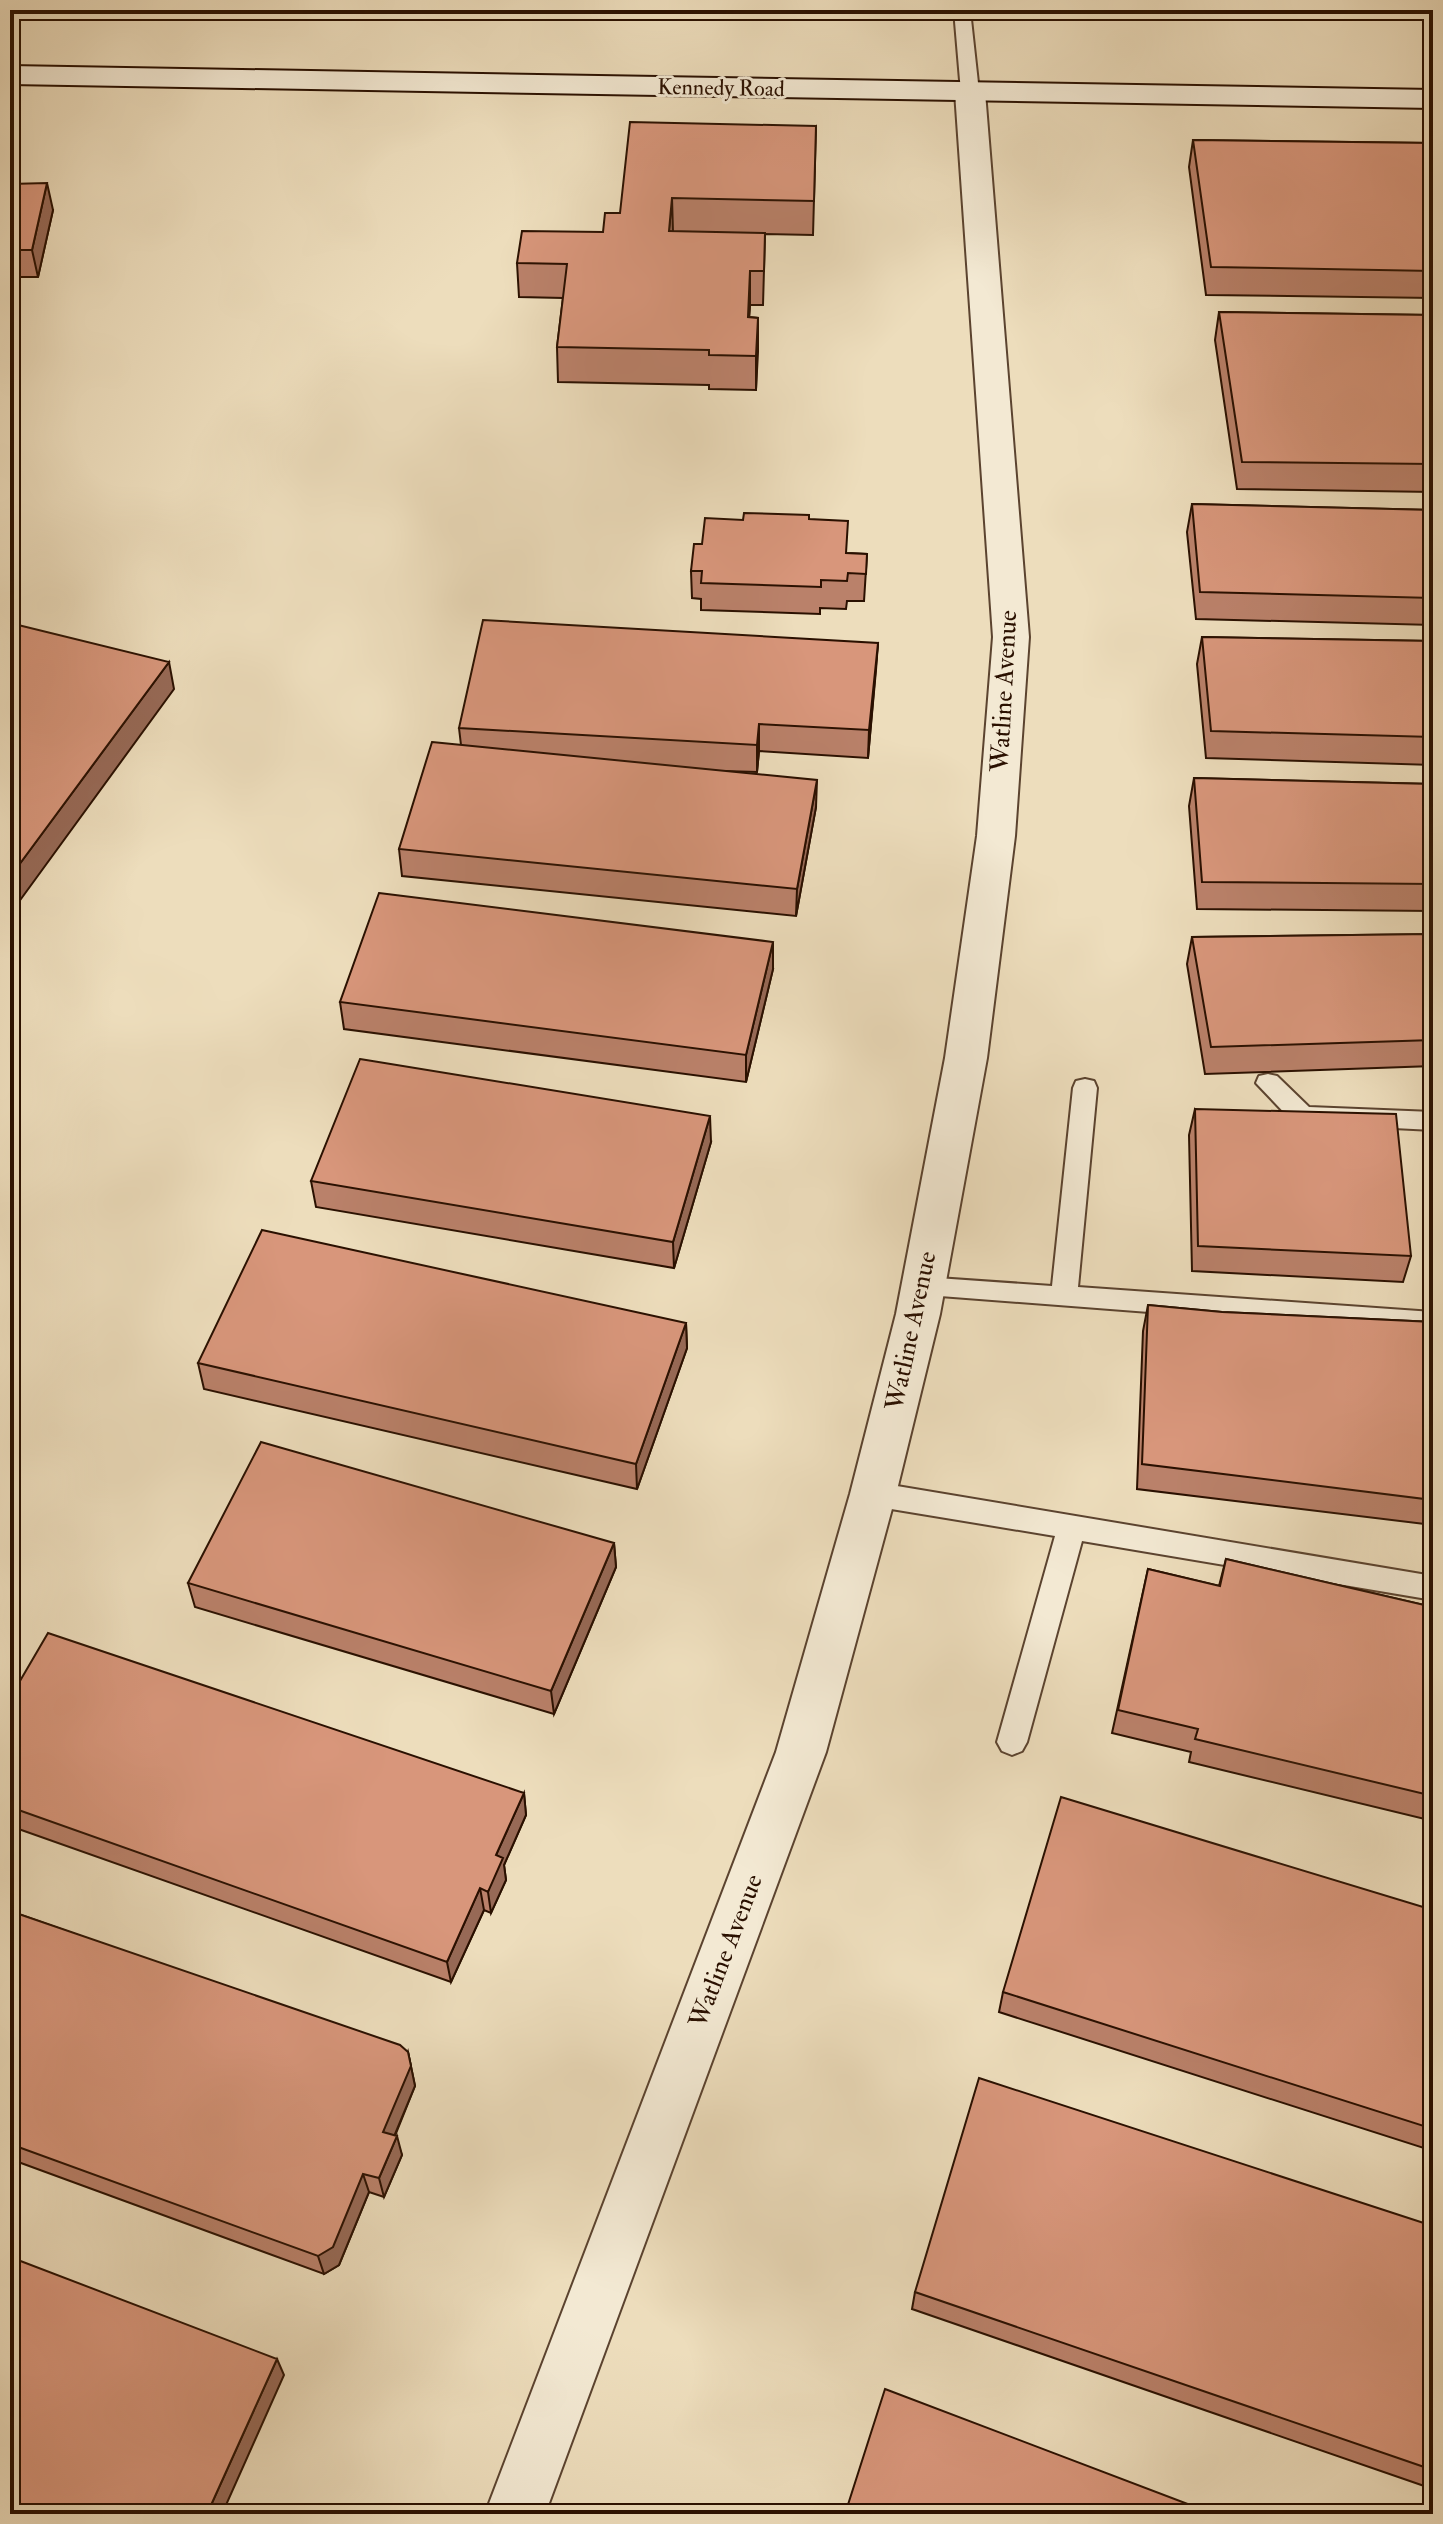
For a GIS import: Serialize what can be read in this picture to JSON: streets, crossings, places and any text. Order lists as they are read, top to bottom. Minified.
{"streets":{"street":["Kennedy Road","Watline Avenue"]},"crossings":[["Kennedy Road","Watline Avenue"]]}
